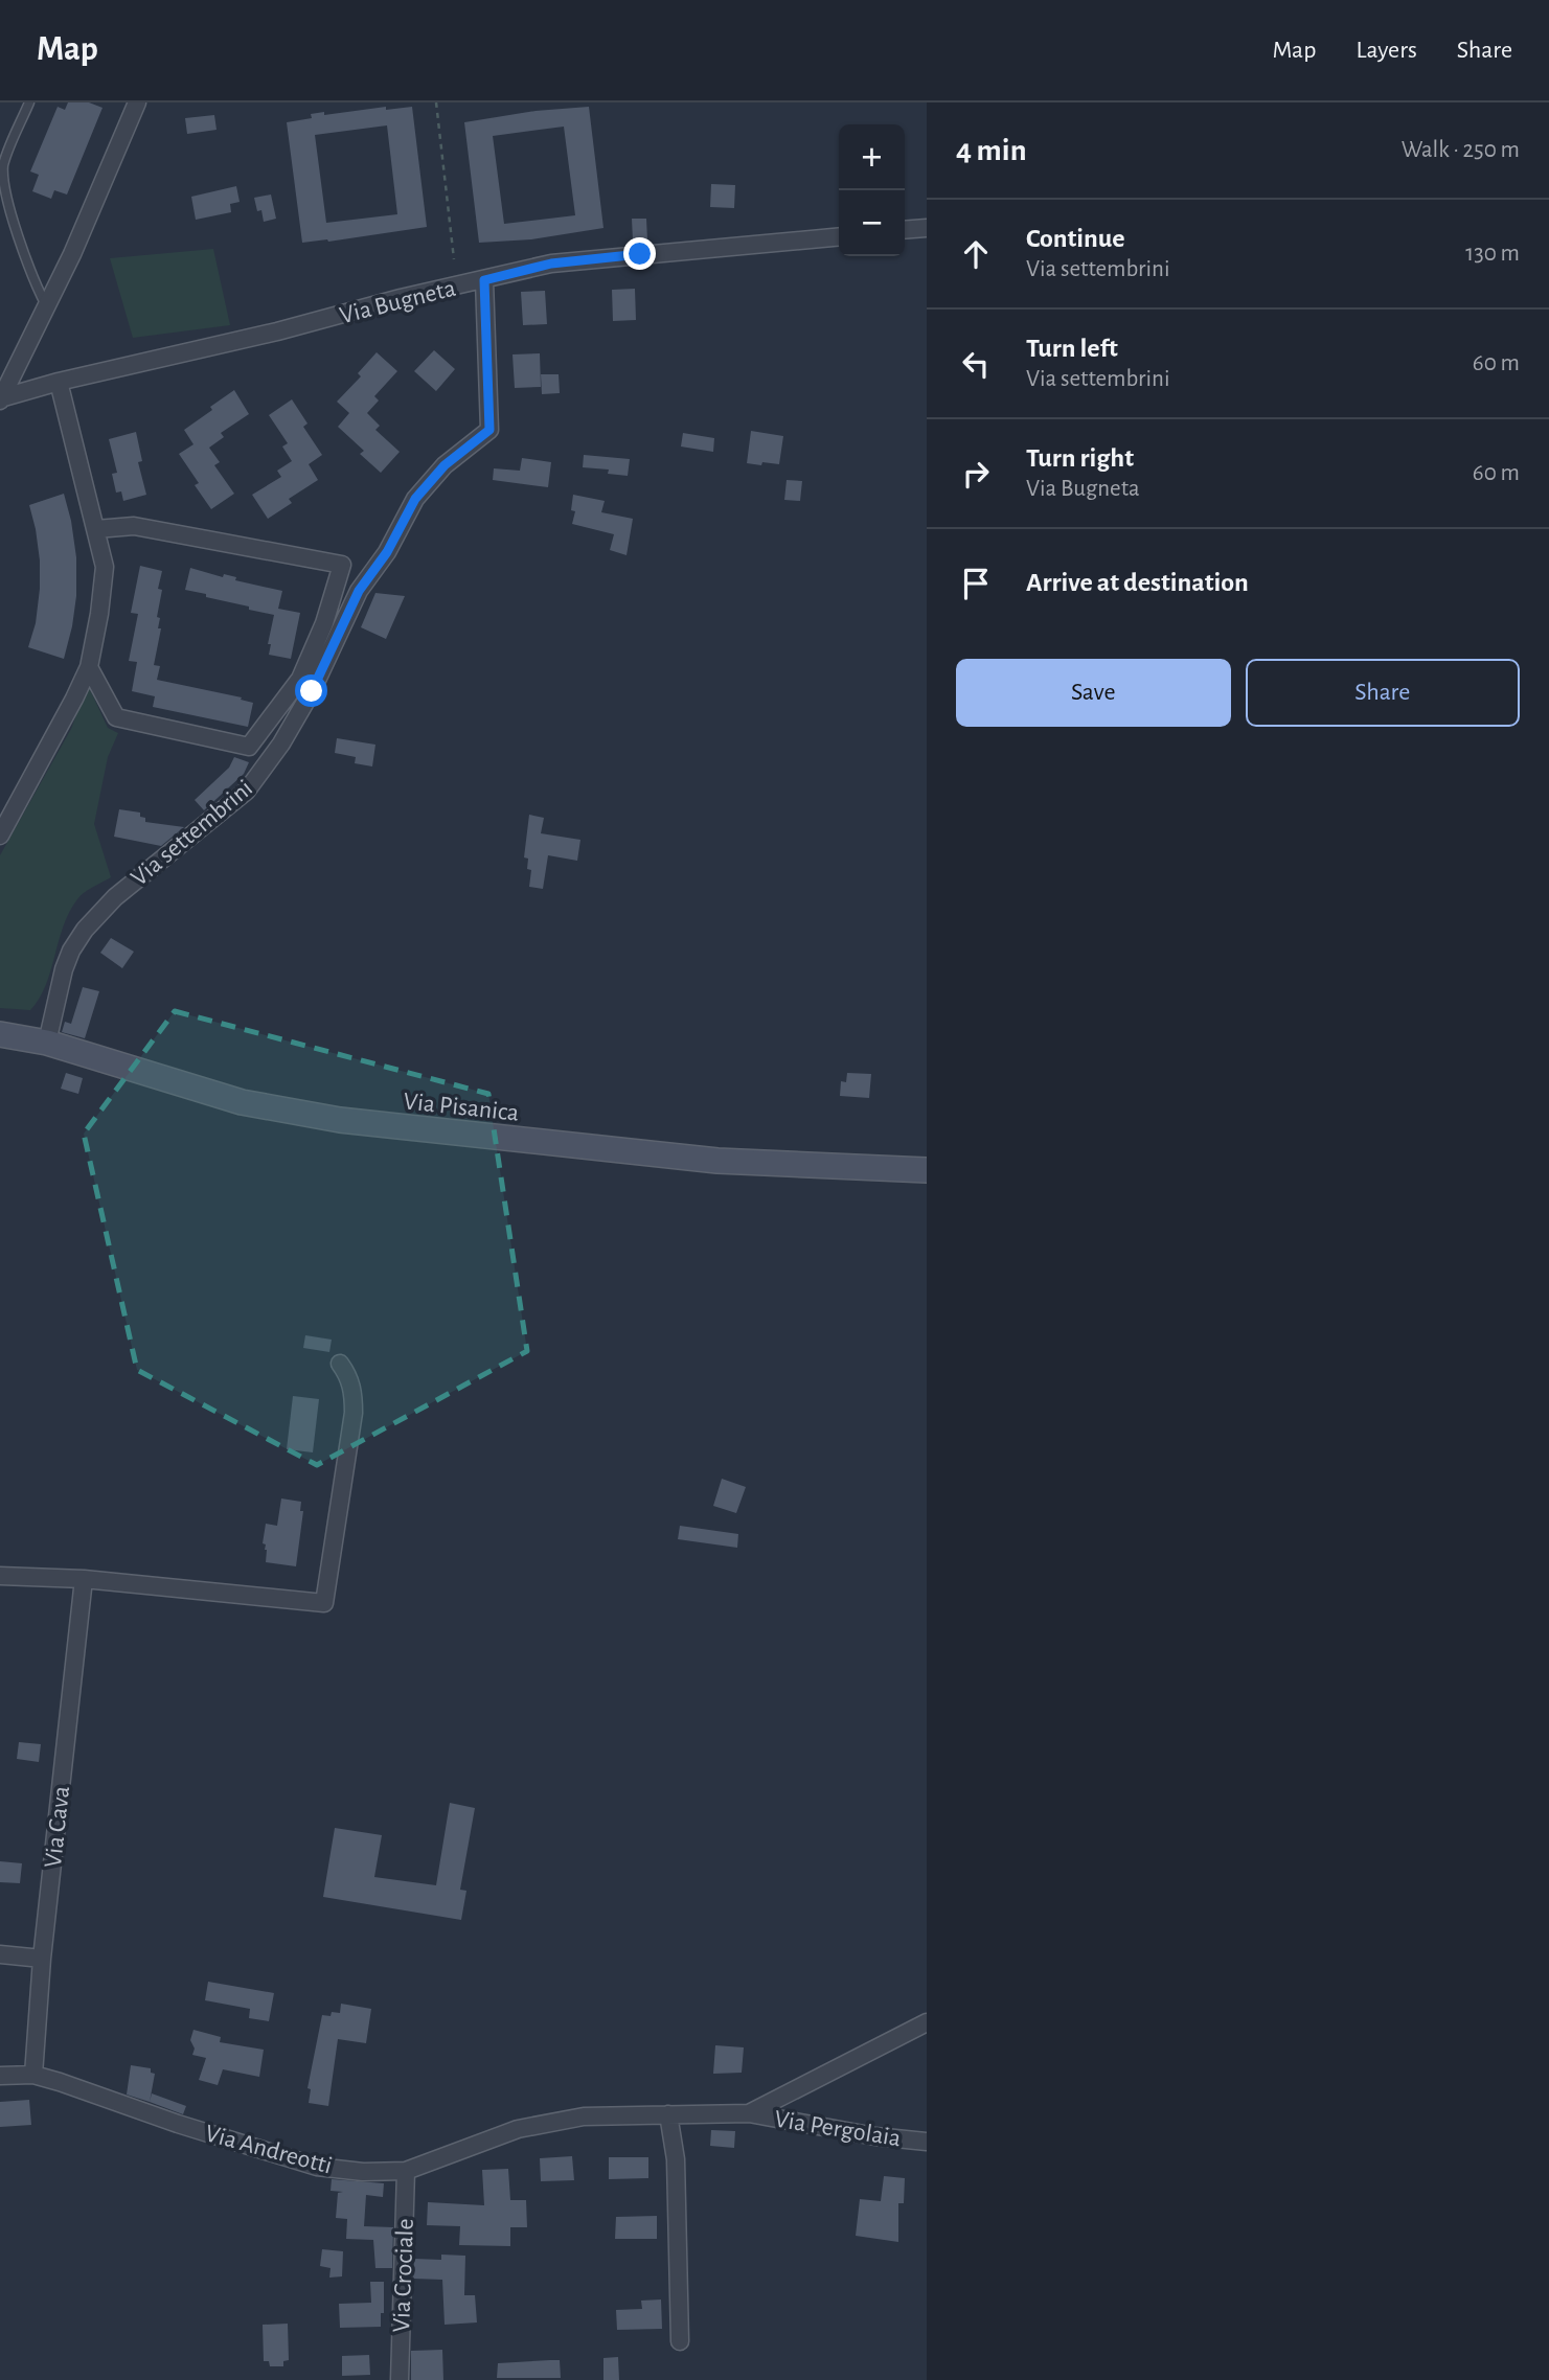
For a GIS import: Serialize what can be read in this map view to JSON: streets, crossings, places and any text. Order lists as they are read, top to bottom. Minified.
{"streets":{"street":["Via Bugneta","Via settembrini","Via Pisanica","Via Cava","Via Pergolaia","Via Andreotti","Via Crociale"]},"crossings":[["Via Bugneta","Via settembrini"],["Via settembrini","Via Pisanica"],["Via Cava","Via Andreotti"],["Via Pergolaia","Via Andreotti"],["Via Andreotti","Via Crociale"]],"page":{"header":"Map","nav":["Map","Layers","Share"],"heading":["4 min","Walk · 250 m"],"map_buttons":["+","−"],"list":[["Continue","Via settembrini","130 m"],["Turn left","Via settembrini","60 m"],["Turn right","Via Bugneta","60 m"],"Arrive at destination"],"buttons":["Save","Share"]}}
